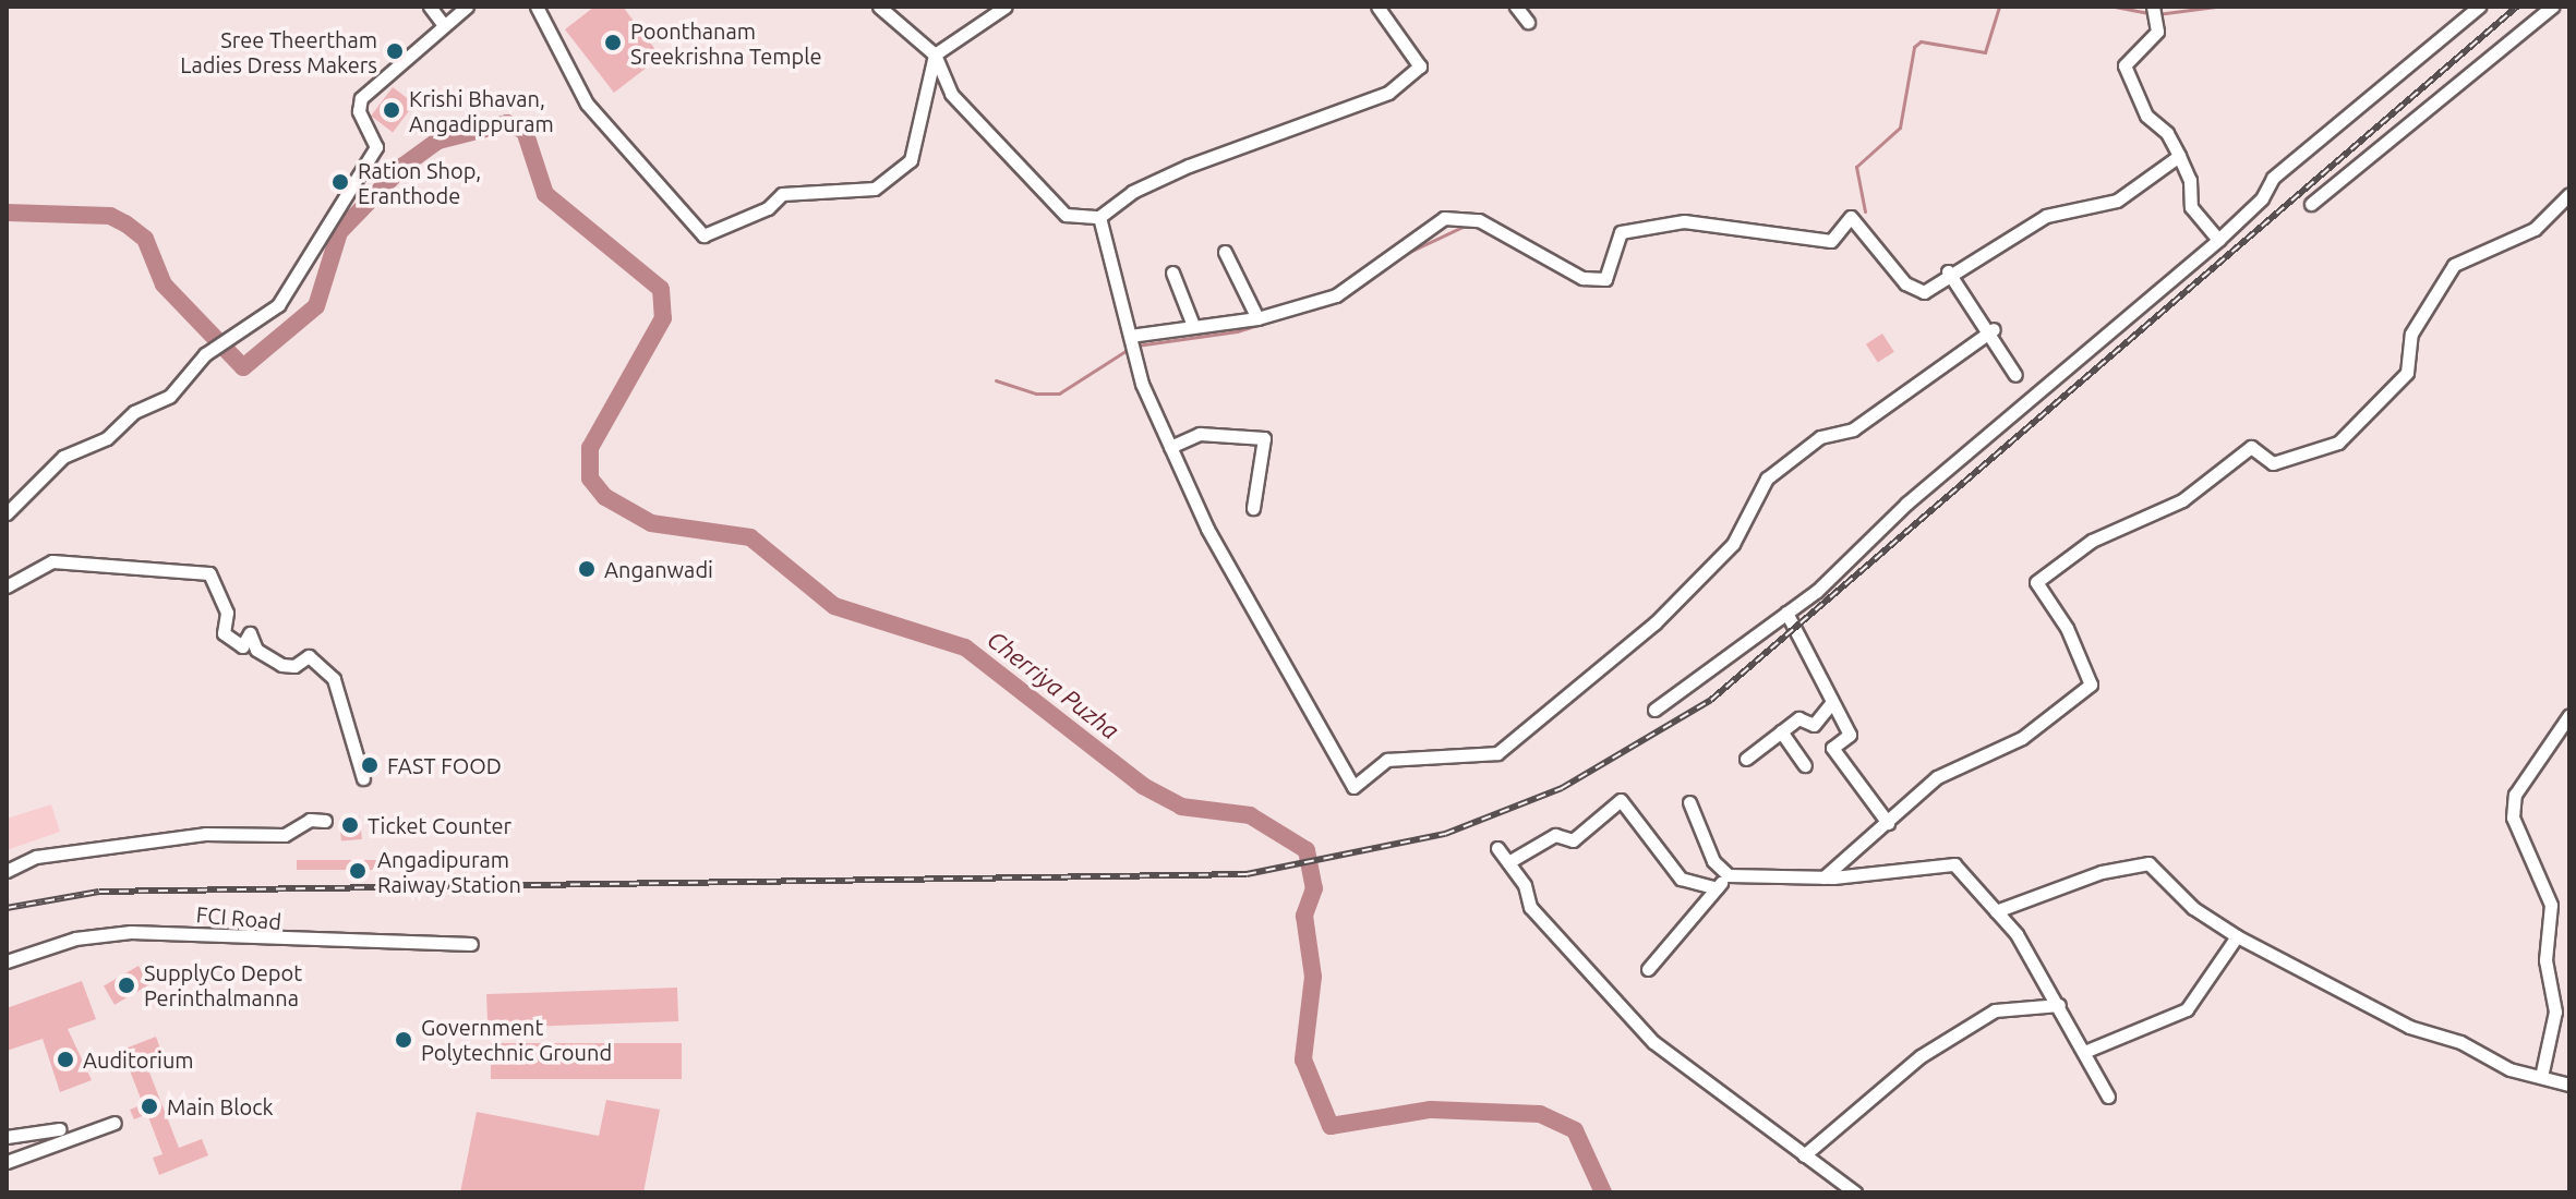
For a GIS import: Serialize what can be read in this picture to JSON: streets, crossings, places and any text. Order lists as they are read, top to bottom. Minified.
{"streets":{"street":["FCI Road"]},"water":["Cherriya Puzha"],"places":["Poonthanam Sreekrishna Temple","Sree Theertham Ladies Dress Makers","Krishi Bhavan, Angadippuram","Ration Shop, Eranthode","Anganwadi","FAST FOOD","Ticket Counter","Angadipuram Raiway Station","SupplyCo Depot Perinthalmanna","Government Polytechnic Ground","Auditorium","Main Block"]}
